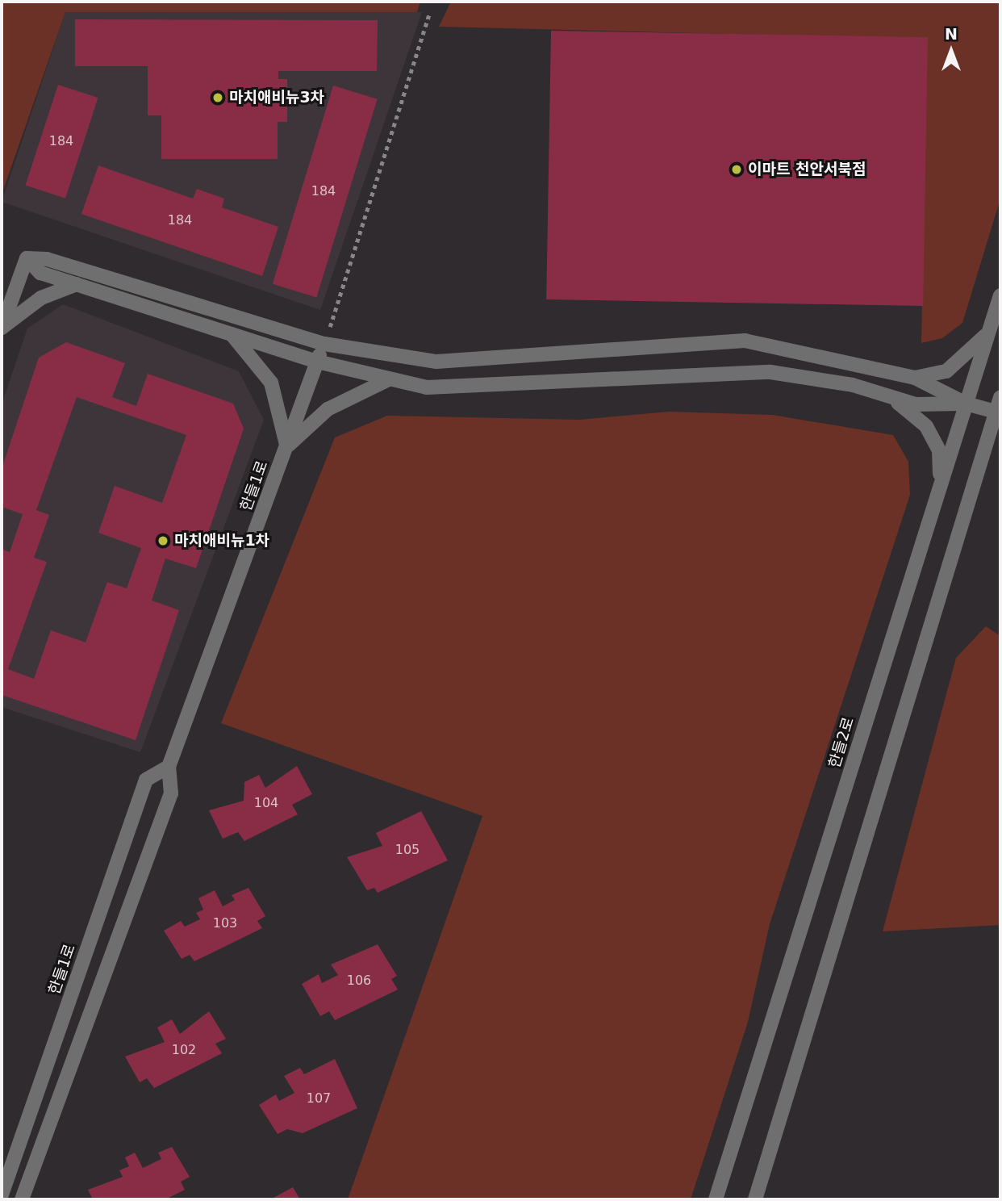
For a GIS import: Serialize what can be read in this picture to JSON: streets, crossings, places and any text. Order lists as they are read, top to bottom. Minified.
{"streets":{"street":["한들1로","한들2로"]},"places":["마치애비뉴3차","이마트 천안서북점","마치애비뉴1차"],"house_numbers":["184","184","184","104","105","103","106","102","107"],"north":"top"}
